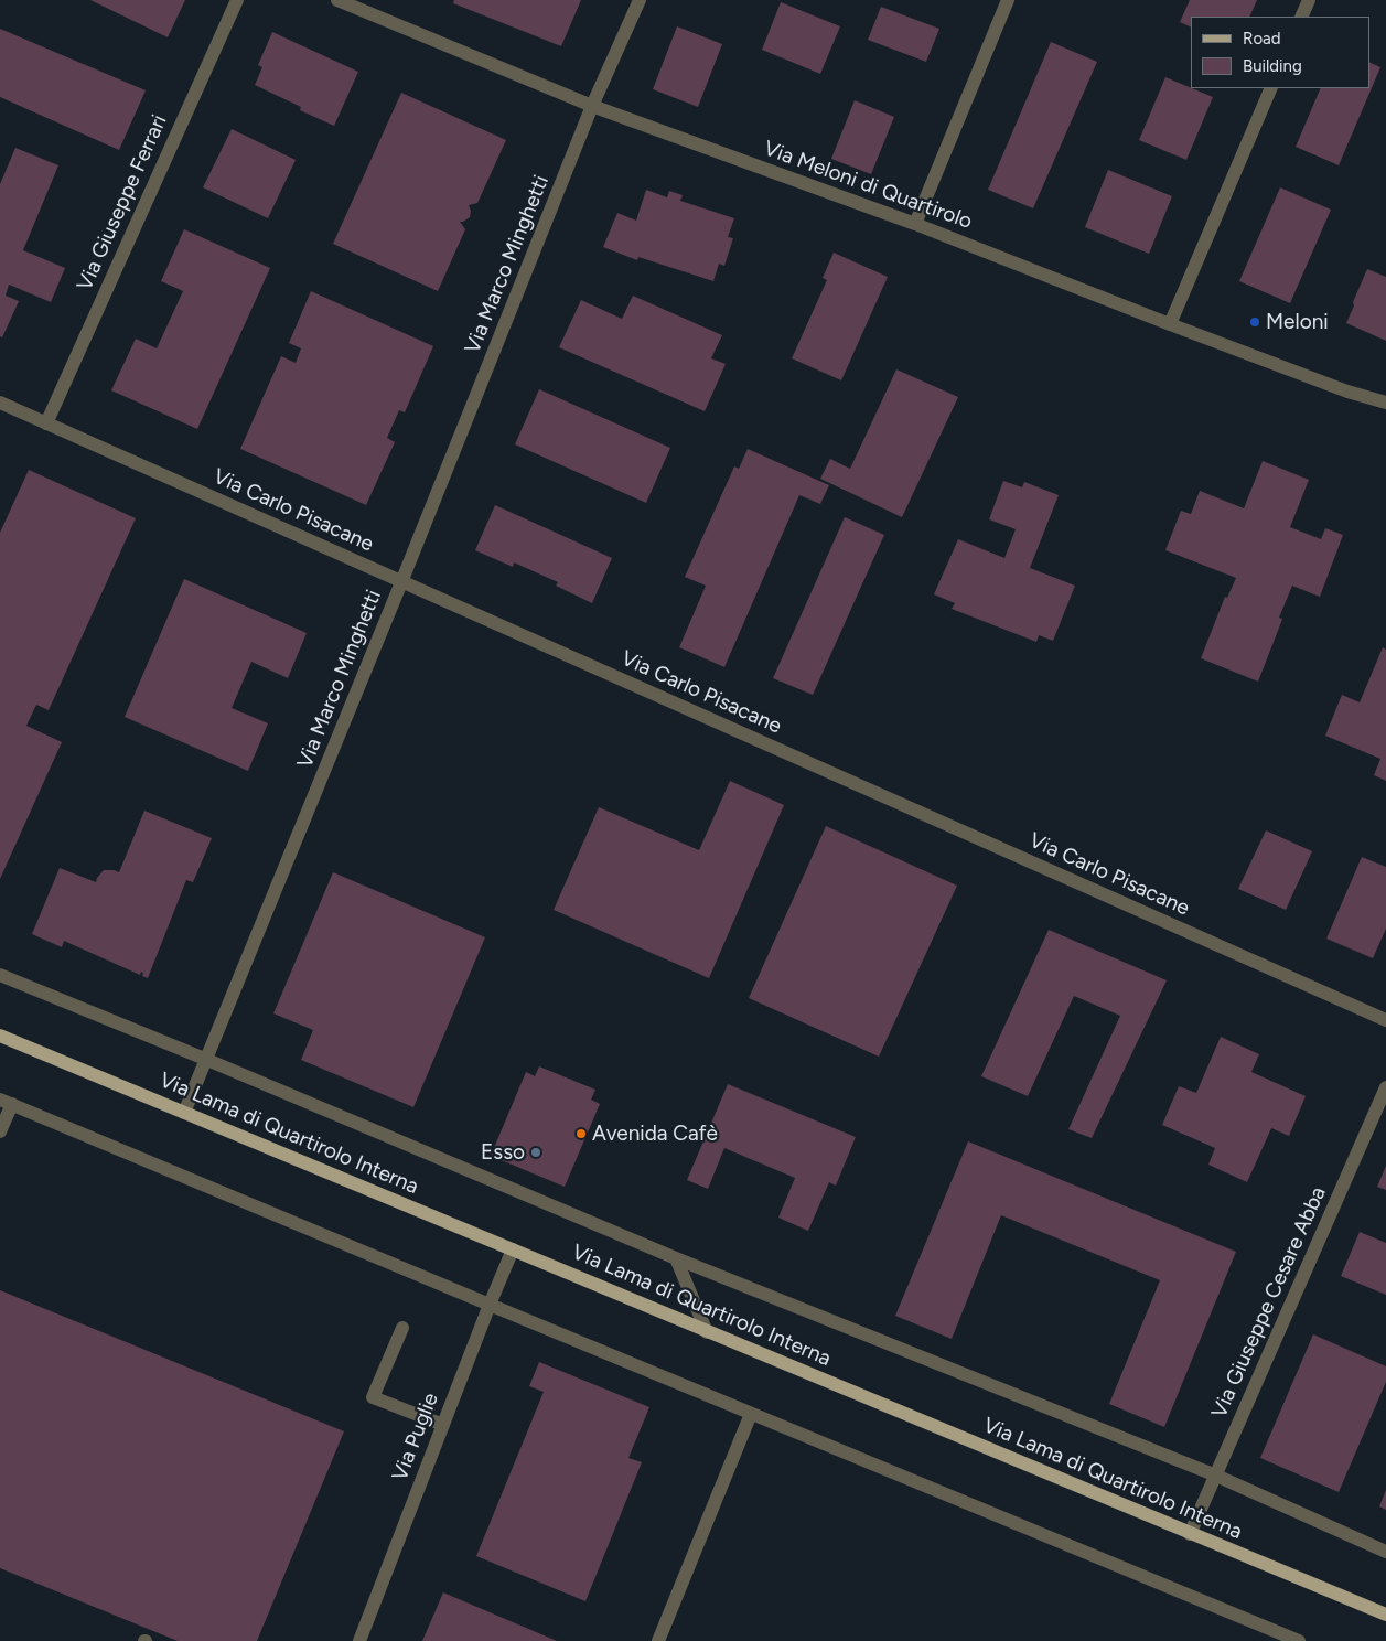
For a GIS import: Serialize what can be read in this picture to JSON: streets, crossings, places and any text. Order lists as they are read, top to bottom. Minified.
{"streets":{"main road":["Via Lama di Quartirolo Interna"],"street":["Via Meloni di Quartirolo","Via Giuseppe Ferrari","Via Marco Minghetti","Via Carlo Pisacane","Via Giuseppe Cesare Abba","Via Puglie"]},"crossings":[["Via Meloni di Quartirolo","Via Marco Minghetti"],["Via Giuseppe Ferrari","Via Carlo Pisacane"],["Via Marco Minghetti","Via Carlo Pisacane"],["Via Marco Minghetti","Via Lama di Quartirolo Interna"],["Via Lama di Quartirolo Interna","Via Giuseppe Cesare Abba"],["Via Lama di Quartirolo Interna","Via Puglie"]],"places":["Meloni","Avenida Cafè","Esso"],"legend":["Road","Building"]}
